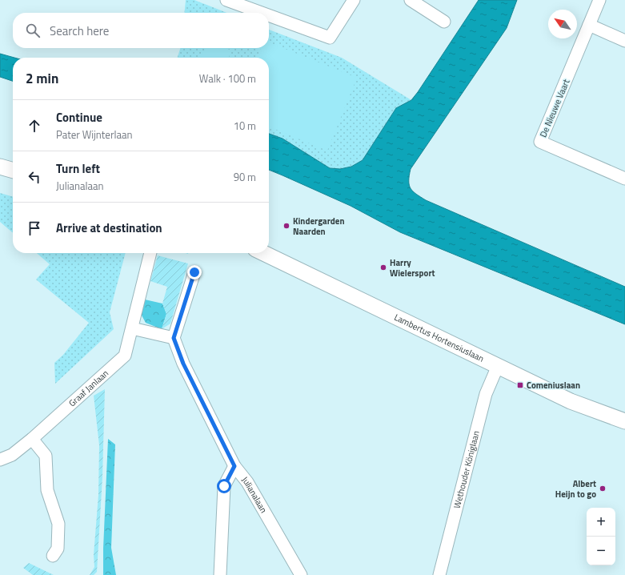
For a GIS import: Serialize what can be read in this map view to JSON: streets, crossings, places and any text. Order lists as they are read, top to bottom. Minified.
{"streets":{"street":["De Nieuwe Vaart","Lambertus Hortensiuslaan","Graaf Janlaan","Wethouder Königlaan","Julianalaan"]},"crossings":[["Lambertus Hortensiuslaan","Wethouder Königlaan"]],"places":{"other":["Kindergarden Naarden","Harry Wielersport","Albert Heijn to go"],"transit":["Comeniuslaan"]},"north":"top left","page":{"search":"Search here","heading":["2 min","Walk · 100 m"],"list":[["Continue","Pater Wijnterlaan","10 m"],["Turn left","Julianalaan","90 m"],"Arrive at destination"],"map_buttons":["+","−"]}}
